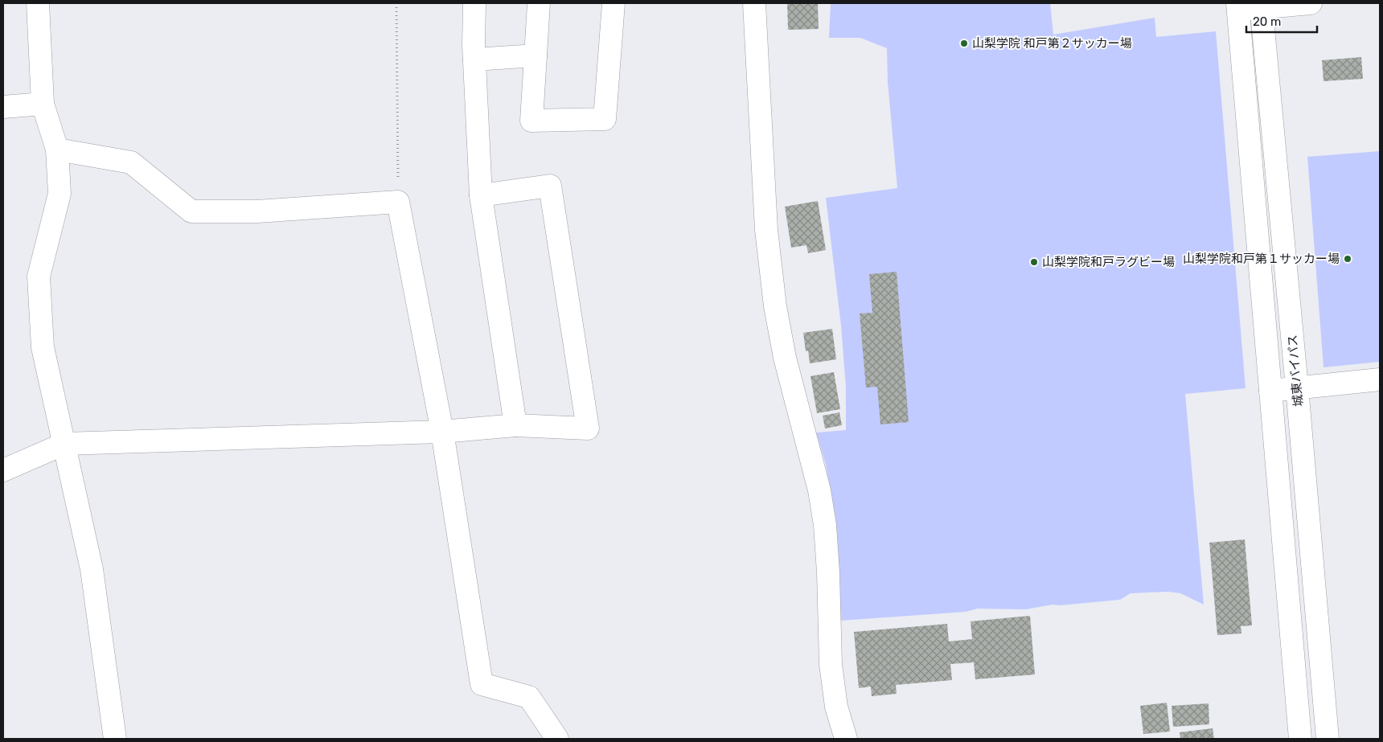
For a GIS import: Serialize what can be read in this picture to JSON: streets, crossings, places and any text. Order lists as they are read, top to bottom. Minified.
{"streets":{"main road":["城東バイパス"]},"places":["山梨学院 和戸第２サッカー場","山梨学院和戸第１サッカー場","山梨学院和戸ラグビー場"],"scale_bar":"20 m"}
